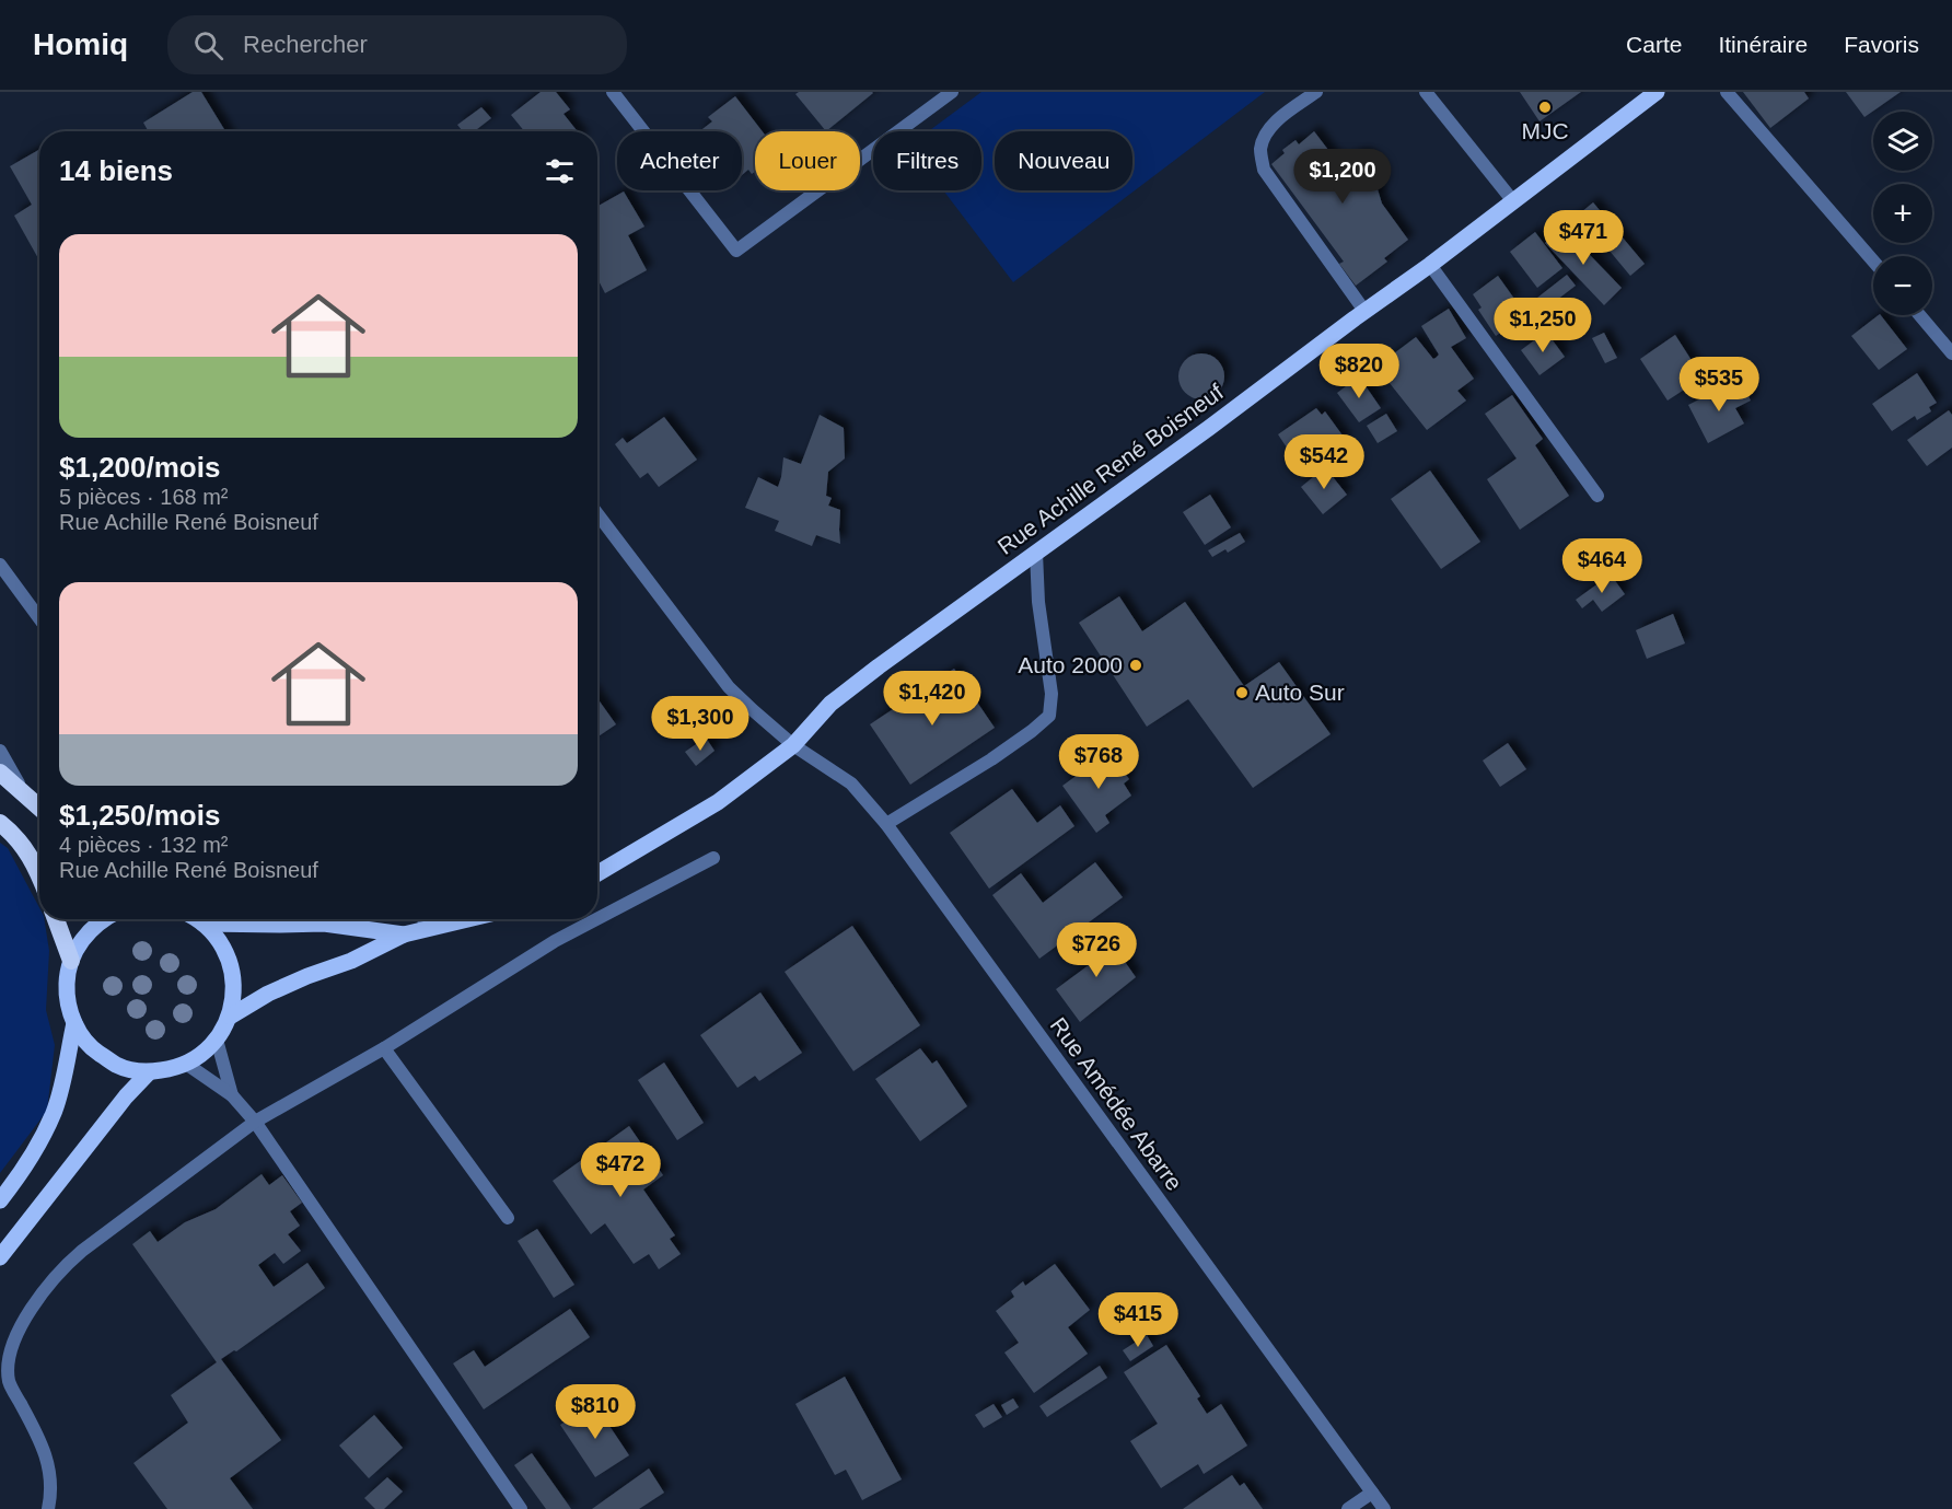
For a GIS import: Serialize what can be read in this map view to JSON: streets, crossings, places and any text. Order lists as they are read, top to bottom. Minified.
{"streets":{"main road":["Rue Achille René Boisneuf"],"street":["Rue Amédée Abarre"]},"crossings":[["Rue Achille René Boisneuf","Rue Amédée Abarre"]],"places":["MJC","Auto 2000","Auto Sur"],"page":{"header":"Homiq","search":"Rechercher","nav":["Carte","Itinéraire","Favoris"],"map_buttons":["+","−"],"chip":["Acheter","Louer","Filtres","Nouveau"],"heading":"14 biens","price":["$1,200","$471","$1,250","$820","$535","$542","$464","$1,420","$1,300","$768","$726","$472","$415","$810"],"list":[{"name":"$1,200/mois","note":"5 pièces · 168 m² · Rue Achille René Boisneuf"},{"name":"$1,250/mois","note":"4 pièces · 132 m² · Rue Achille René Boisneuf"}]}}
